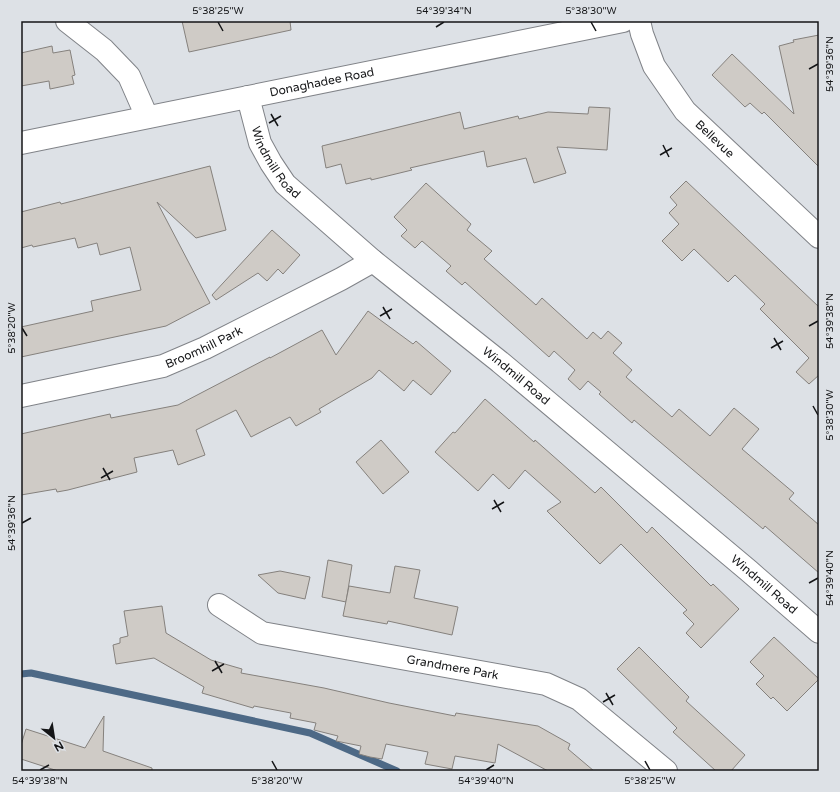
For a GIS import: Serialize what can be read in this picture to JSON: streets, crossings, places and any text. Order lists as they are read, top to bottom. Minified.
{"streets":{"street":["Donaghadee Road","Bellevue","Windmill Road","Broomhill Park","Grandmere Park"]},"crossings":[["Donaghadee Road","Windmill Road"],["Windmill Road","Broomhill Park"]],"north":"bottom right","coordinates":["5°38'25\"W","54°39'34\"N","5°38'30\"W","54°39'36\"N","54°39'38\"N","5°38'20\"W","54°39'40\"N"]}
